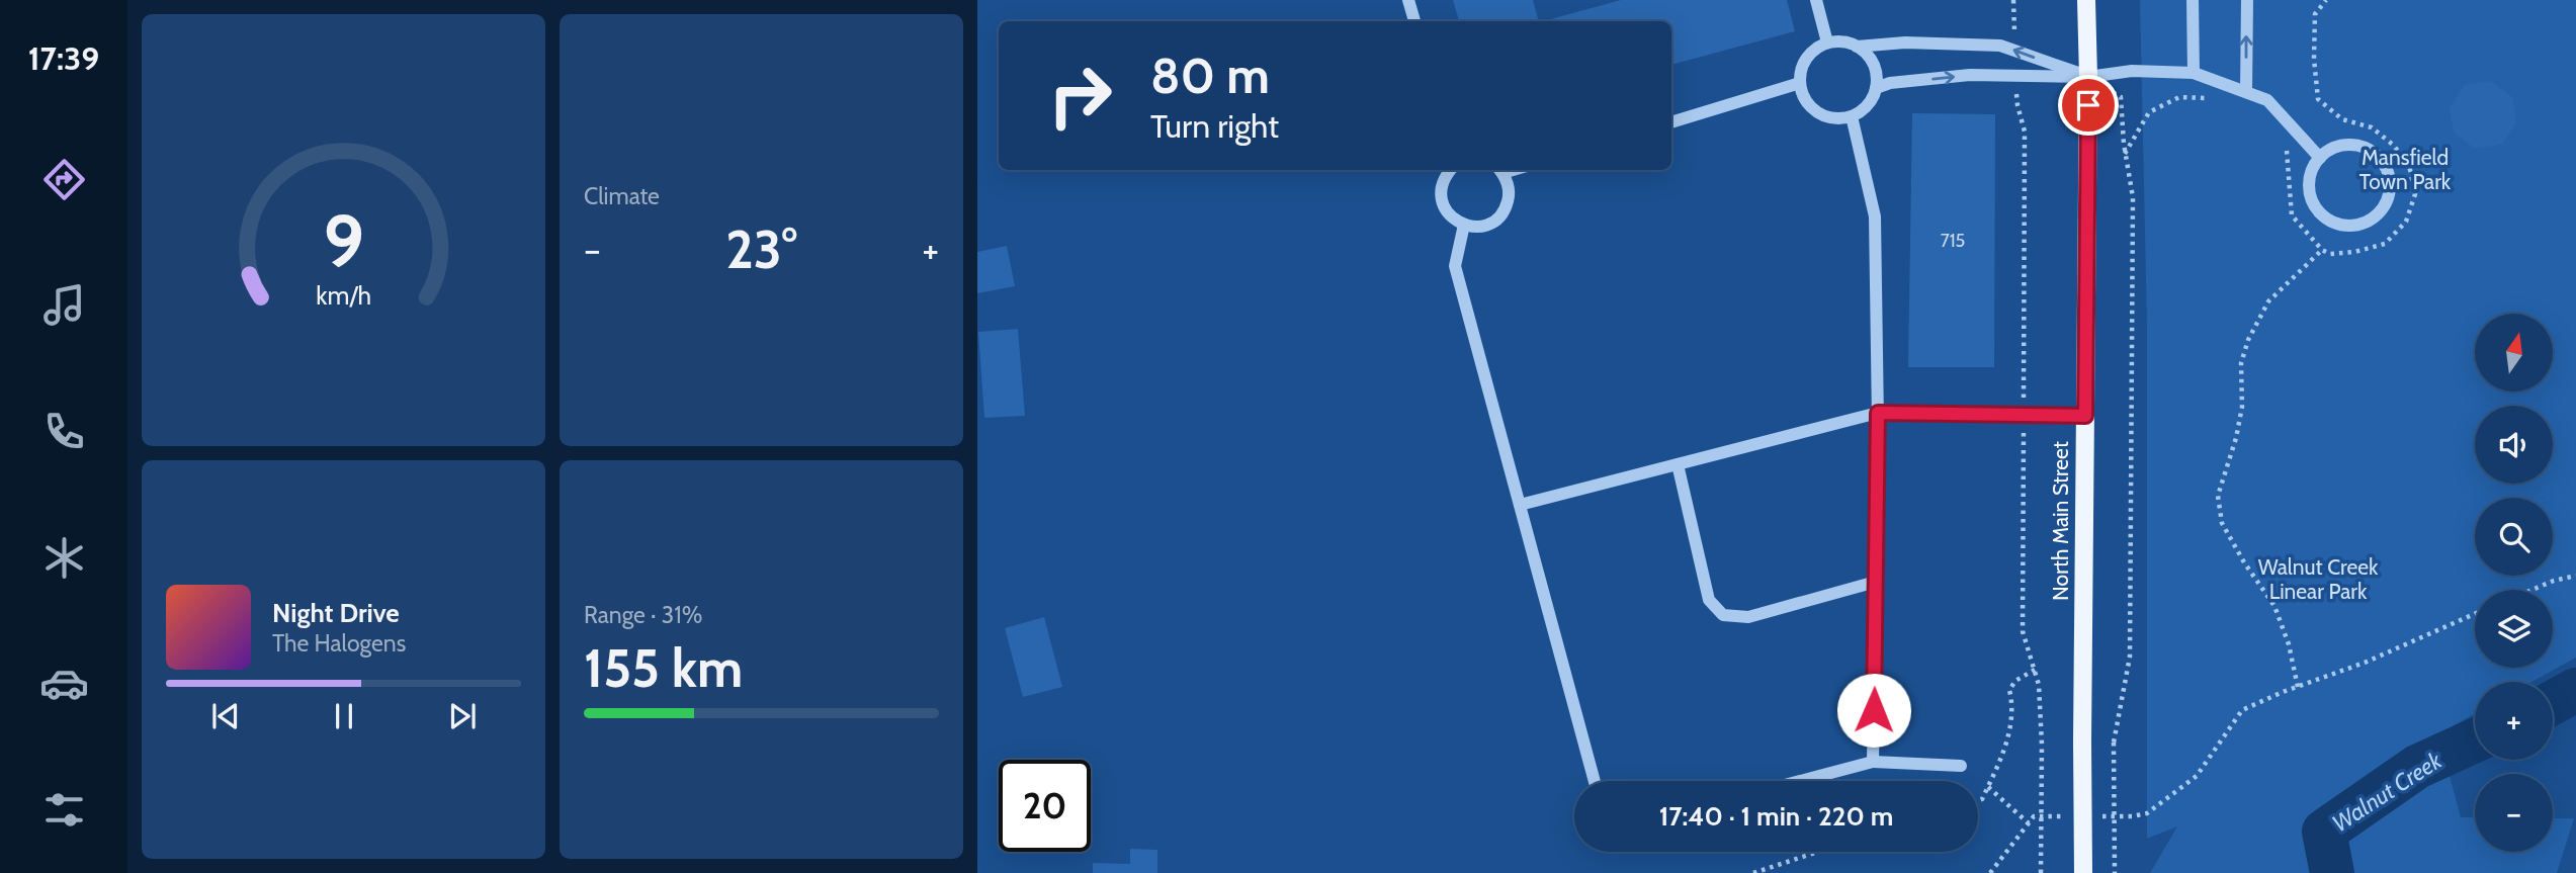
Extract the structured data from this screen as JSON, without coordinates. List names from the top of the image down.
{
  "streets": {
    "main road": ["North Main Street"]
  },
  "water": ["Walnut Creek"],
  "parks": ["Mansfield Town Park", "Walnut Creek Linear Park"],
  "house_numbers": ["715"],
  "north": "top",
  "page": {
    "tabs": "17:39",
    "tile": [
      "Climate",
      ["Range · 31%", "155 km"]
    ],
    "turn": ["80 m", "Turn right"],
    "heat": ["−", "23°", "+"],
    "map_buttons": ["+", "−"],
    "song": ["Night Drive", "The Halogens"],
    "limit": "20",
    "trip": "17:40 · 1 min · 220 m",
    "gauge": ["9", "km/h"]
  }
}
